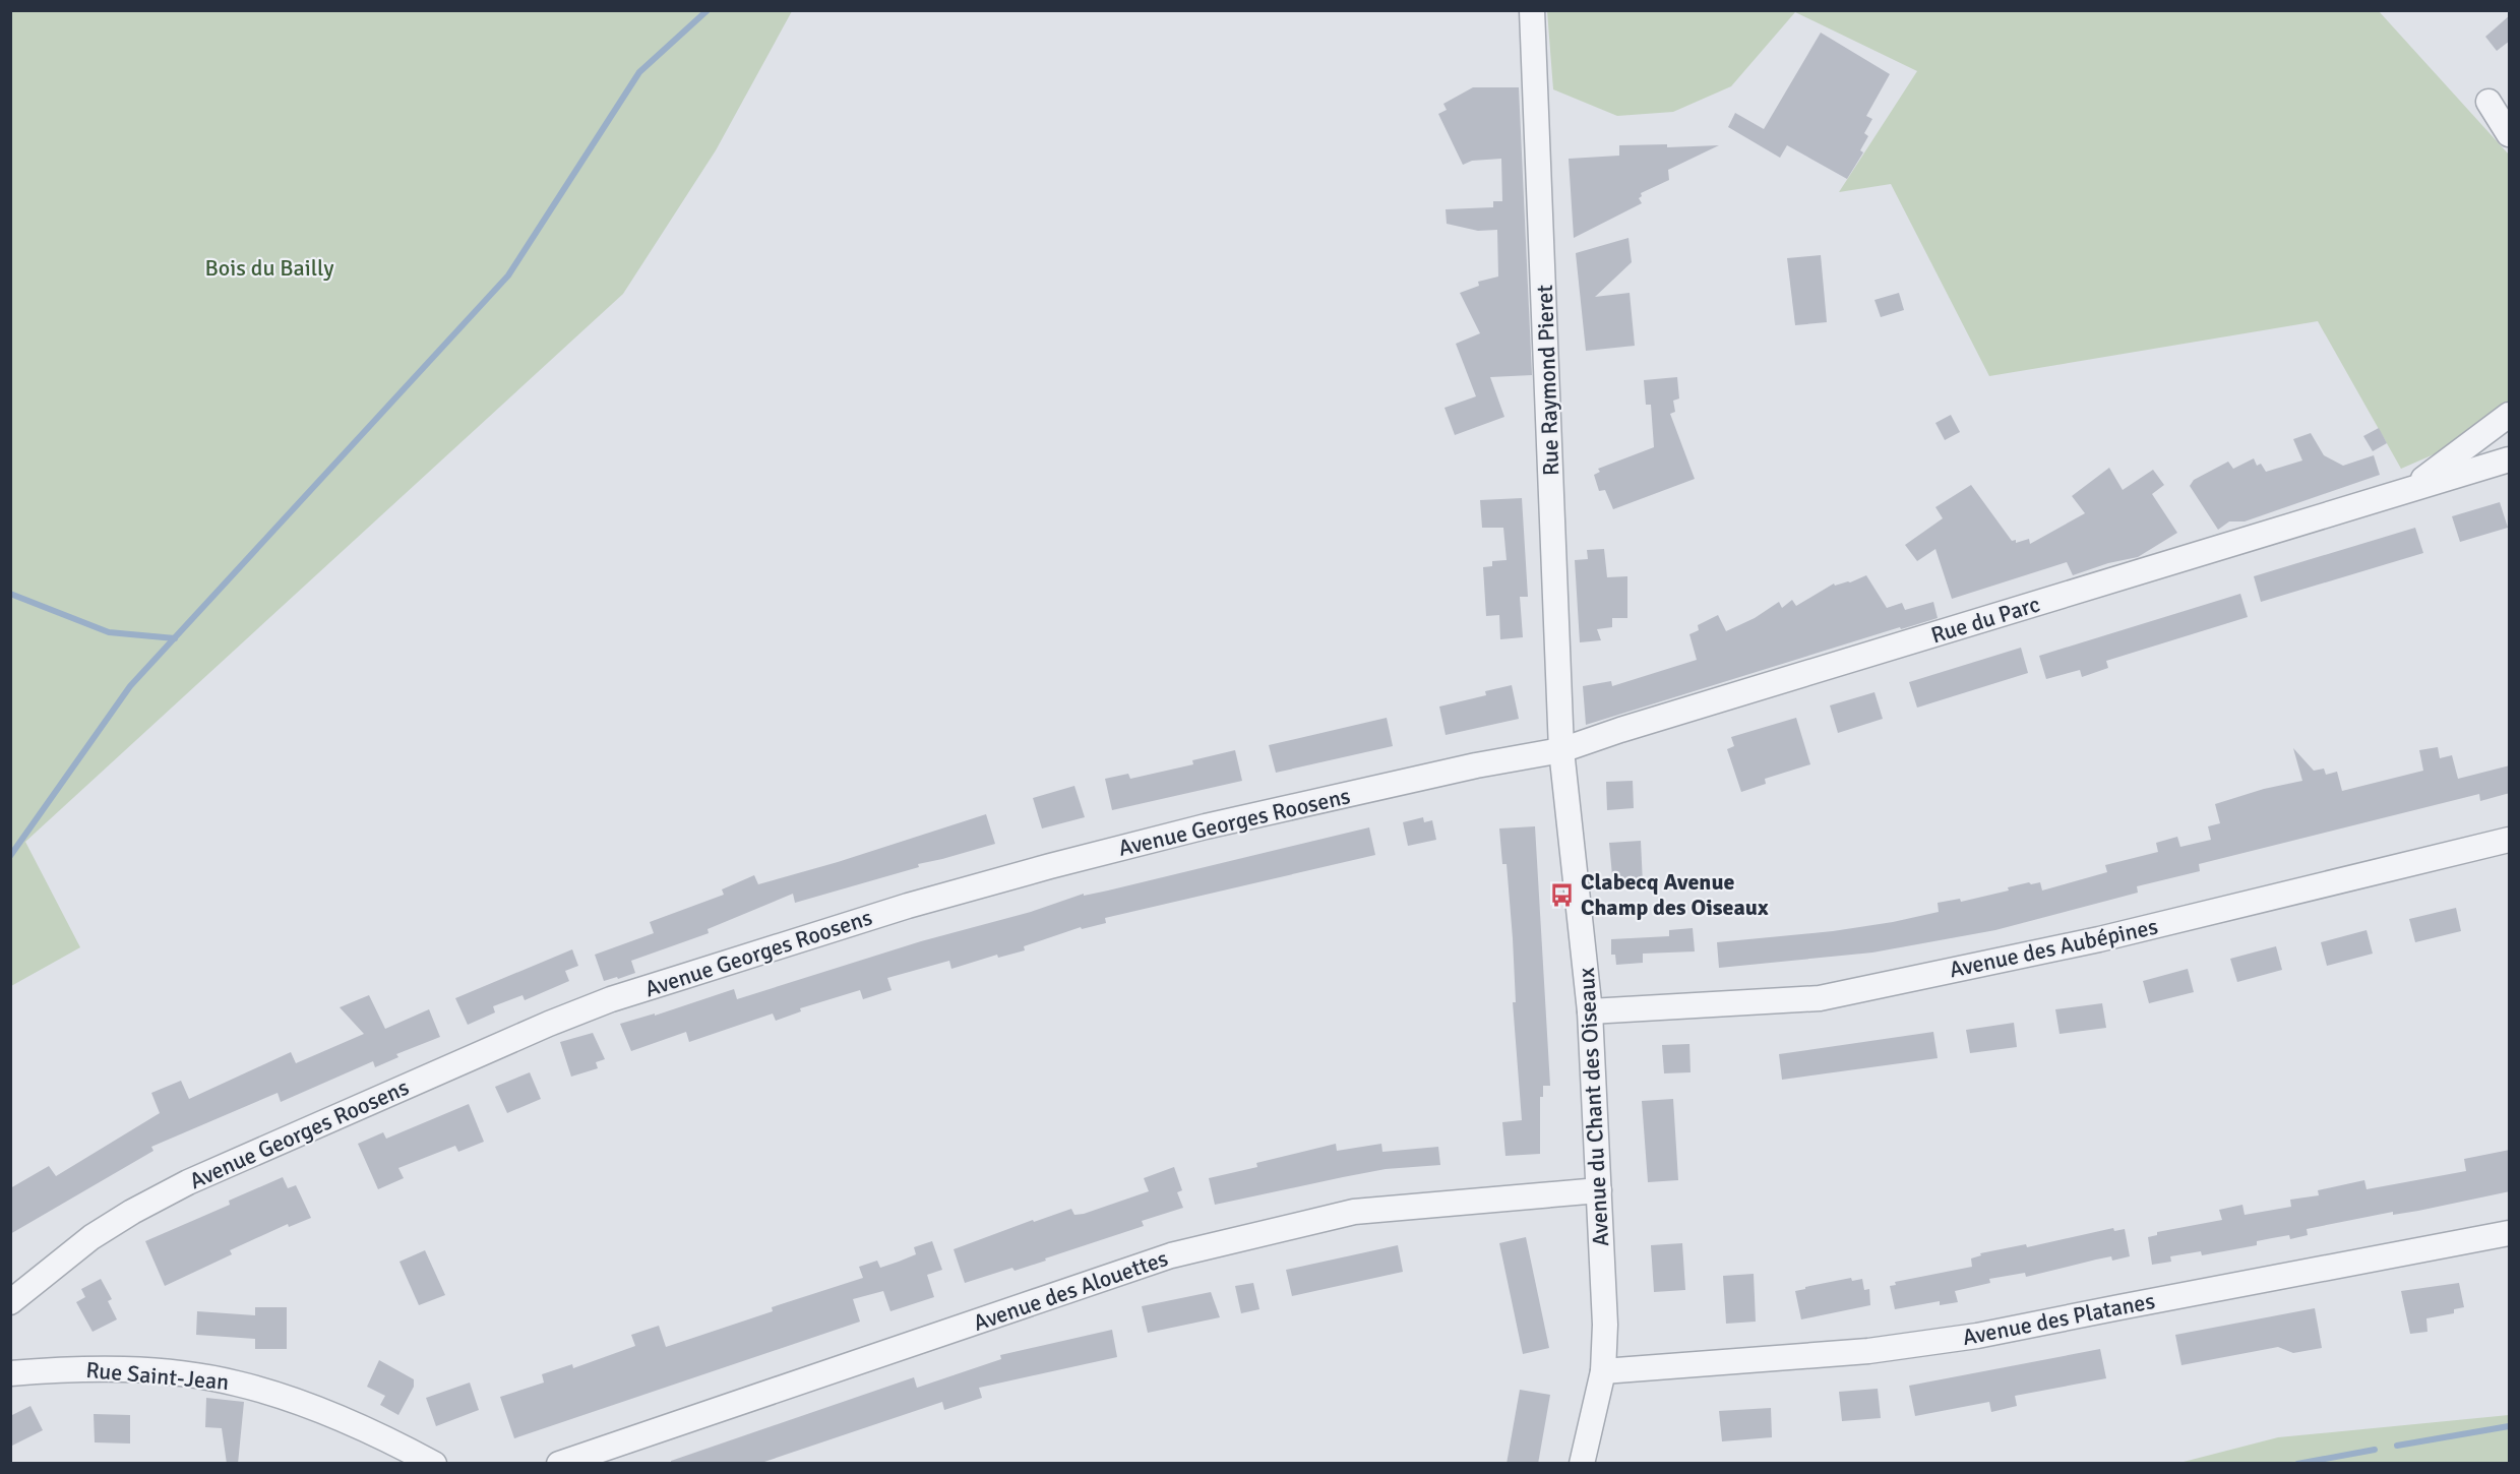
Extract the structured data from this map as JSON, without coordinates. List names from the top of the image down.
{
  "streets": {
    "street": [
      "Rue Raymond Pieret",
      "Rue du Parc",
      "Avenue Georges Roosens",
      "Avenue des Aubépines",
      "Avenue du Chant des Oiseaux",
      "Avenue des Alouettes",
      "Avenue des Platanes",
      "Rue Saint-Jean"
    ]
  },
  "crossings": [
    ["Rue Raymond Pieret", "Rue du Parc"],
    ["Rue Raymond Pieret", "Avenue Georges Roosens"],
    ["Rue Raymond Pieret", "Avenue du Chant des Oiseaux"],
    ["Rue du Parc", "Avenue Georges Roosens"],
    ["Rue du Parc", "Avenue du Chant des Oiseaux"],
    ["Avenue Georges Roosens", "Avenue du Chant des Oiseaux"],
    ["Avenue des Aubépines", "Avenue du Chant des Oiseaux"],
    ["Avenue du Chant des Oiseaux", "Avenue des Alouettes"],
    ["Avenue du Chant des Oiseaux", "Avenue des Platanes"]
  ],
  "parks": ["Bois du Bailly"],
  "places": {
    "bus stop": ["Clabecq Avenue Champ des Oiseaux"]
  }
}
